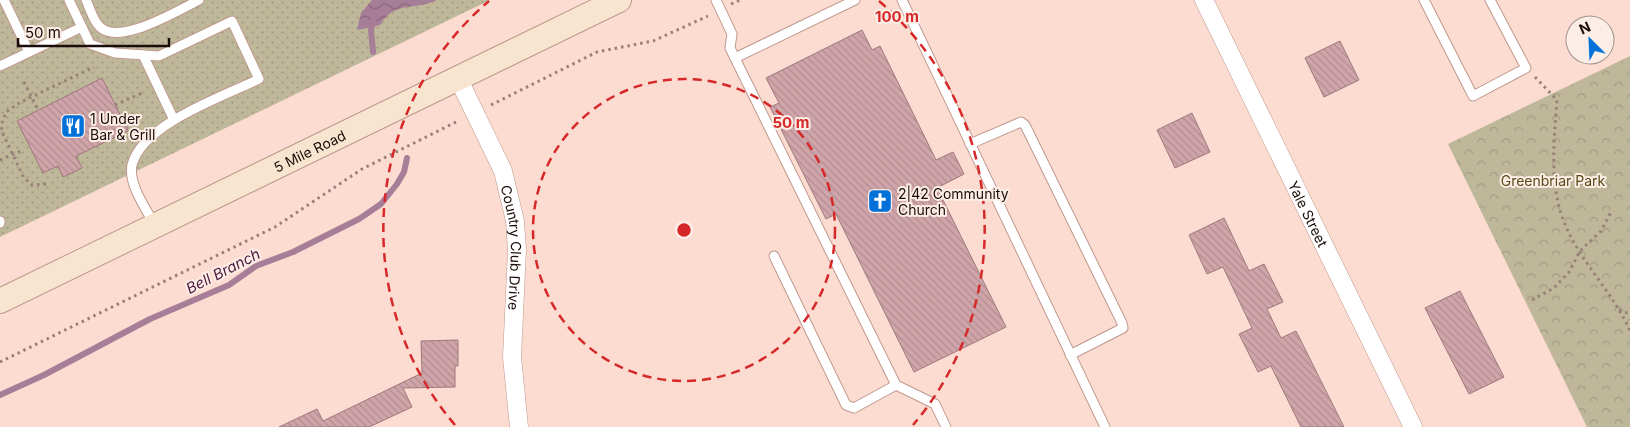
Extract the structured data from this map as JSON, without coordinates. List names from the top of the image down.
{
  "streets": {
    "main road": ["5 Mile Road"],
    "street": ["Yale Street", "Country Club Drive"]
  },
  "crossings": [
    ["5 Mile Road", "Country Club Drive"]
  ],
  "water": ["Bell Branch"],
  "parks": ["Greenbriar Park"],
  "places": {
    "restaurant": ["1 Under Bar & Grill"],
    "church": ["2|42 Community Church"]
  },
  "scale_bar": "50 m",
  "north": "top left",
  "rings": ["100 m", "50 m"]
}
